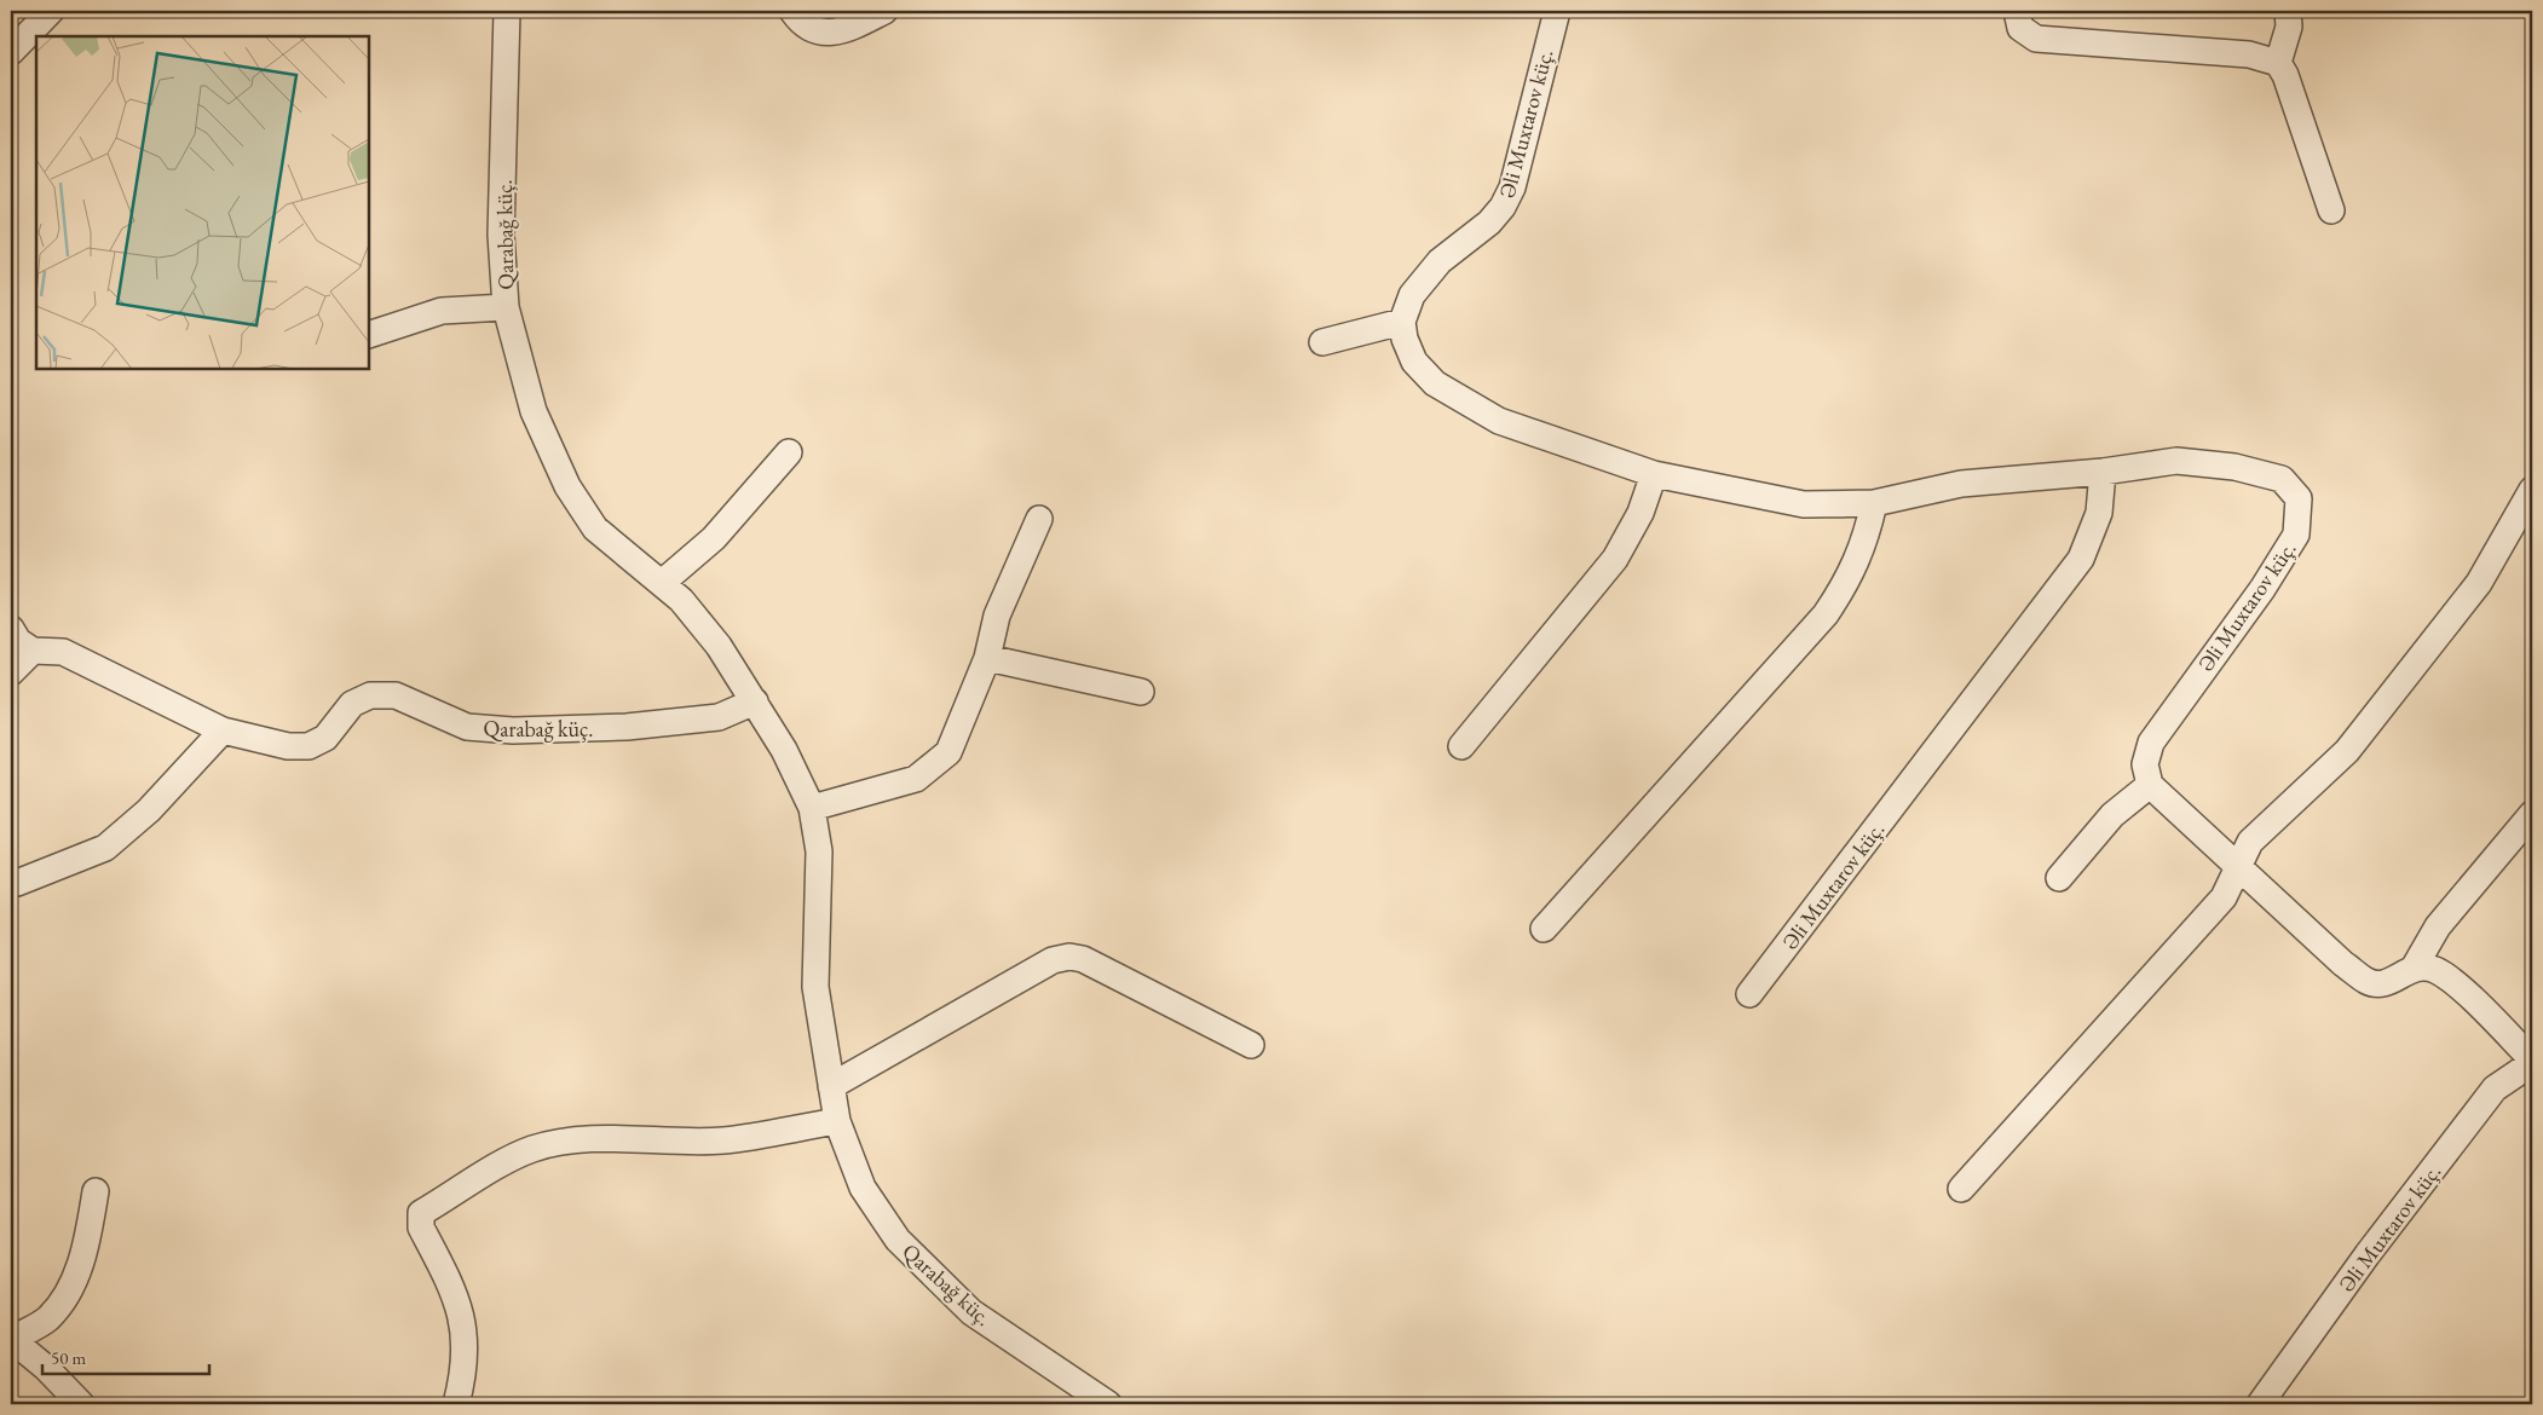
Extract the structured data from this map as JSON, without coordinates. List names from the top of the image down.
{
  "streets": {
    "street": ["Əli Muxtarov küç.", "Qarabağ küç."]
  },
  "scale_bar": "50 m"
}
